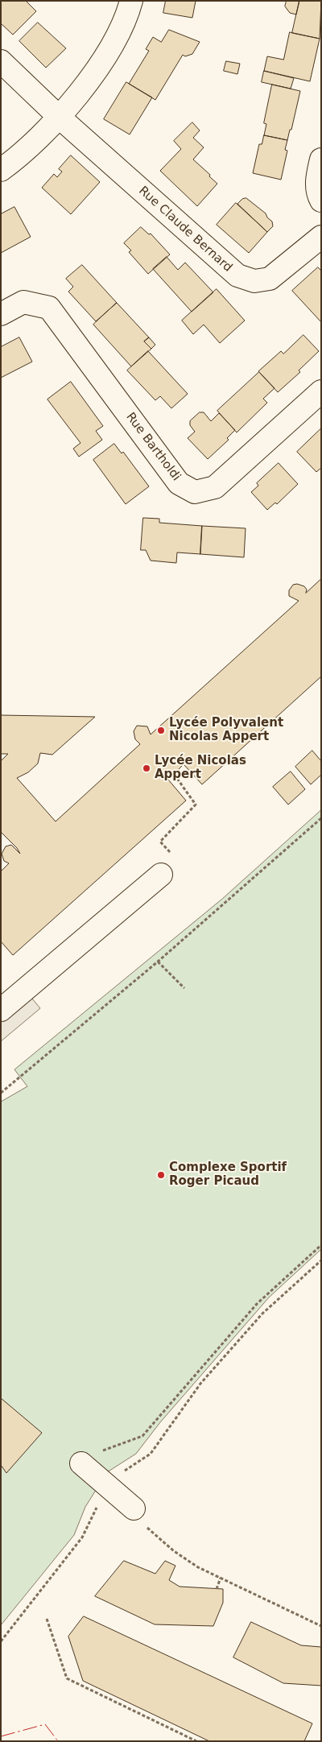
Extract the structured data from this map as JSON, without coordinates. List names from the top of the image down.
{
  "streets": {
    "street": ["Rue Claude Bernard", "Rue Bartholdi"]
  },
  "places": ["Lycée Polyvalent Nicolas Appert", "Lycée Nicolas Appert", "Complexe Sportif Roger Picaud"]
}
